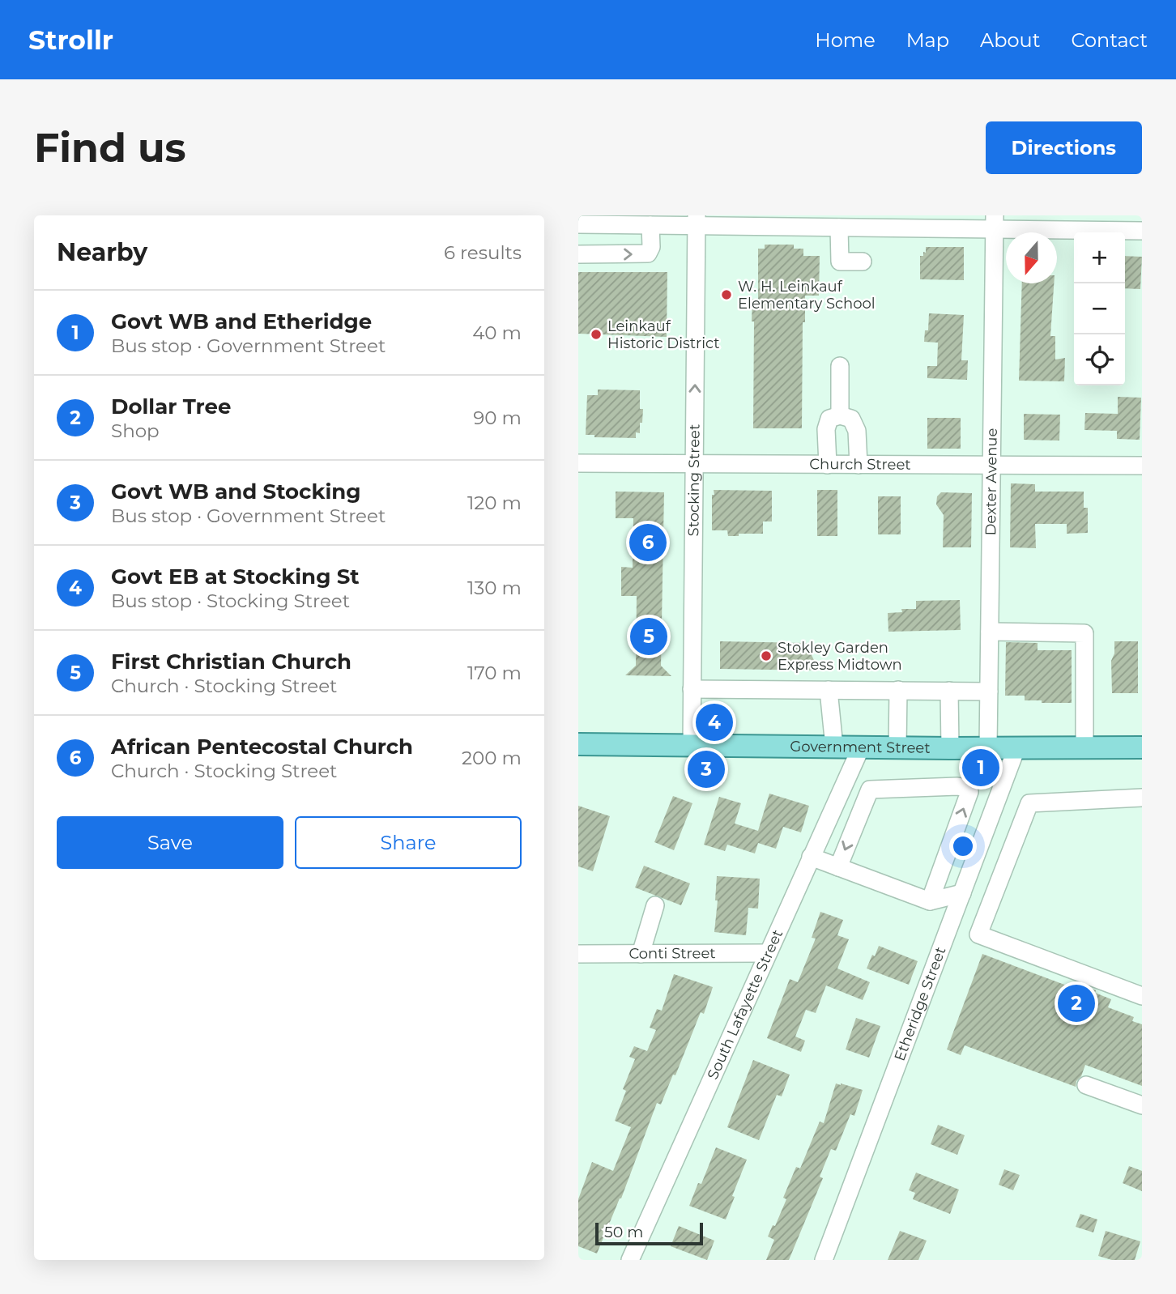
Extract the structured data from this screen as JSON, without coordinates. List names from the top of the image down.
{
  "streets": {
    "main road": ["Government Street"],
    "street": [
      "Church Street",
      "Stocking Street",
      "Dexter Avenue",
      "Conti Street",
      "South Lafayette Street",
      "Etheridge Street"
    ]
  },
  "crossings": [
    ["Church Street", "Stocking Street"],
    ["Church Street", "Dexter Avenue"],
    ["Stocking Street", "Government Street"],
    ["Dexter Avenue", "Government Street"],
    ["Government Street", "South Lafayette Street"],
    ["Government Street", "Etheridge Street"],
    ["Conti Street", "South Lafayette Street"]
  ],
  "one_way": ["Stocking Street"],
  "places": ["W. H. Leinkauf Elementary School", "Leinkauf Historic District", "Stokley Garden Express Midtown"],
  "scale_bar": "50 m",
  "north": "bottom",
  "page": {
    "header": "Strollr",
    "nav": [
      "Home",
      "Map",
      "About",
      "Contact"
    ],
    "buttons": [
      "Directions",
      ["Save", "Share"]
    ],
    "title": "Find us",
    "heading": ["Nearby", "6 results"],
    "map_buttons": ["+", "−"],
    "list": [
      {
        "mark": "1",
        "name": "Govt WB and Etheridge",
        "note": "Bus stop · Government Street",
        "value": "40 m"
      },
      {
        "mark": "2",
        "name": "Dollar Tree",
        "note": "Shop",
        "value": "90 m"
      },
      {
        "mark": "3",
        "name": "Govt WB and Stocking",
        "note": "Bus stop · Government Street",
        "value": "120 m"
      },
      {
        "mark": "4",
        "name": "Govt EB at Stocking St",
        "note": "Bus stop · Stocking Street",
        "value": "130 m"
      },
      {
        "mark": "5",
        "name": "First Christian Church",
        "note": "Church · Stocking Street",
        "value": "170 m"
      },
      {
        "mark": "6",
        "name": "African Pentecostal Church",
        "note": "Church · Stocking Street",
        "value": "200 m"
      }
    ],
    "pins": [
      "6",
      "5",
      "4",
      "1",
      "3",
      "2"
    ],
    "scale": "50 m"
  }
}
